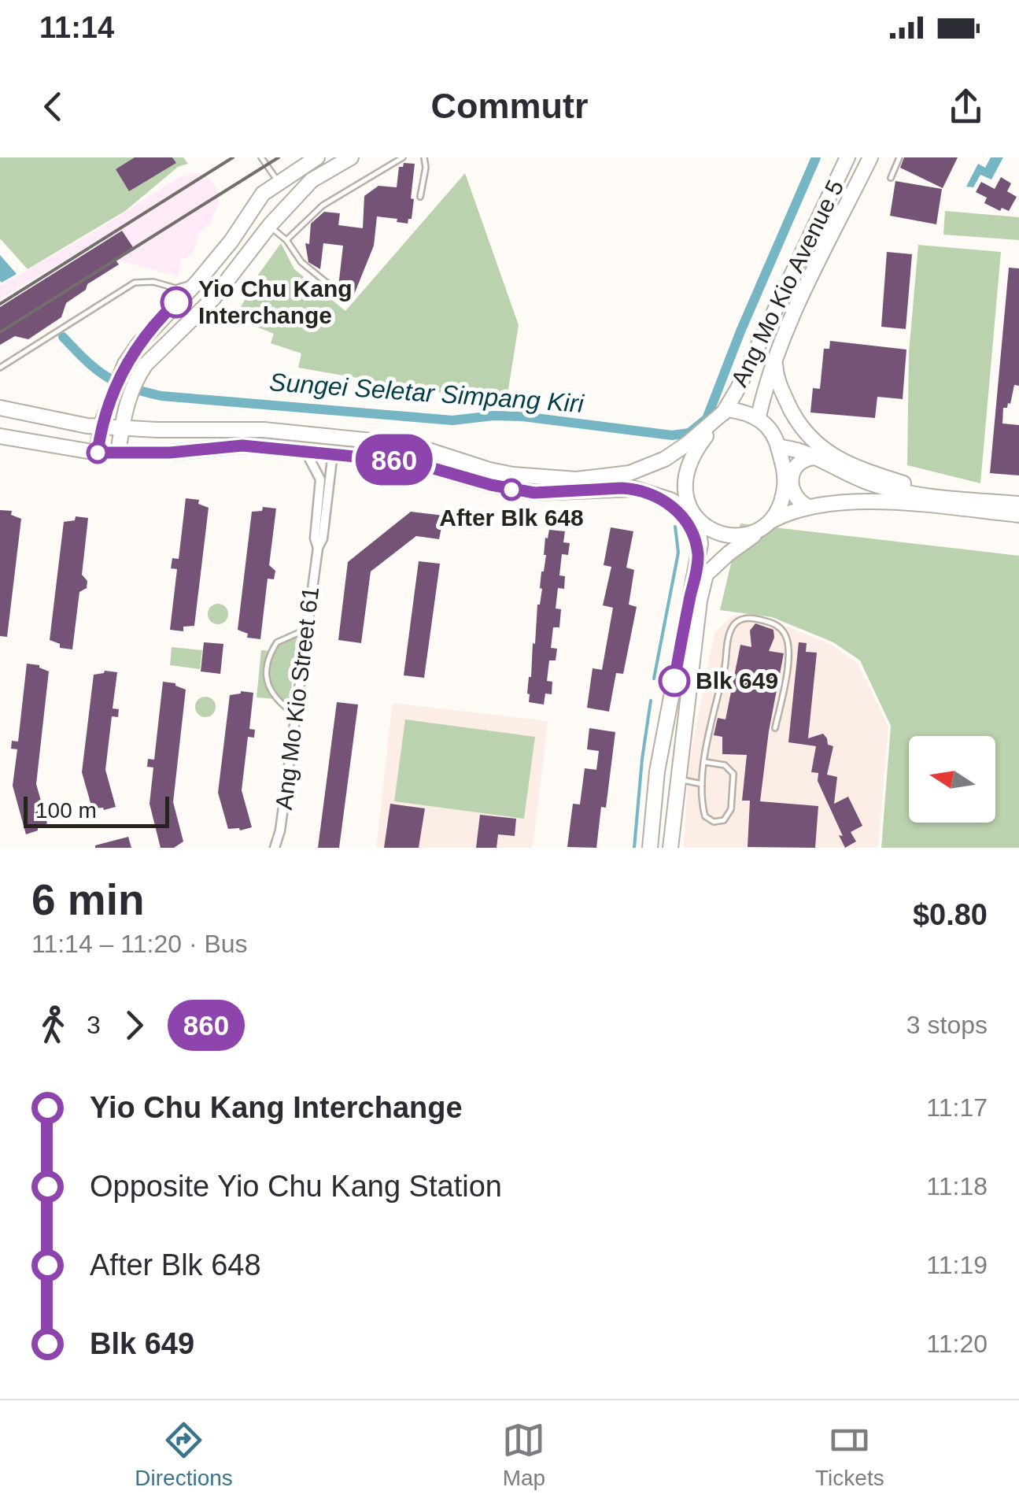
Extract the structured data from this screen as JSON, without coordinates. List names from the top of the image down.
{
  "streets": {
    "main road": ["Ang Mo Kio Avenue 5"],
    "street": ["Ang Mo Kio Street 61"]
  },
  "water": ["Sungei Seletar Simpang Kiri"],
  "places": ["Yio Chu Kang Interchange", "After Blk 648", "Blk 649"],
  "lines": ["bus line 860"],
  "scale_bar": "100 m",
  "north": "left",
  "page": {
    "status": "11:14",
    "header": "Commutr",
    "on_map": "860",
    "scale": "100 m",
    "heading": ["6 min", "11:14 – 11:20 · Bus", "$0.80"],
    "legs": ["3", "860", "3 stops"],
    "list": [
      {
        "name": "Yio Chu Kang Interchange",
        "value": "11:17"
      },
      {
        "name": "Opposite Yio Chu Kang Station",
        "value": "11:18"
      },
      {
        "name": "After Blk 648",
        "value": "11:19"
      },
      {
        "name": "Blk 649",
        "value": "11:20"
      }
    ],
    "tabs": ["Directions", "Map", "Tickets"]
  }
}
